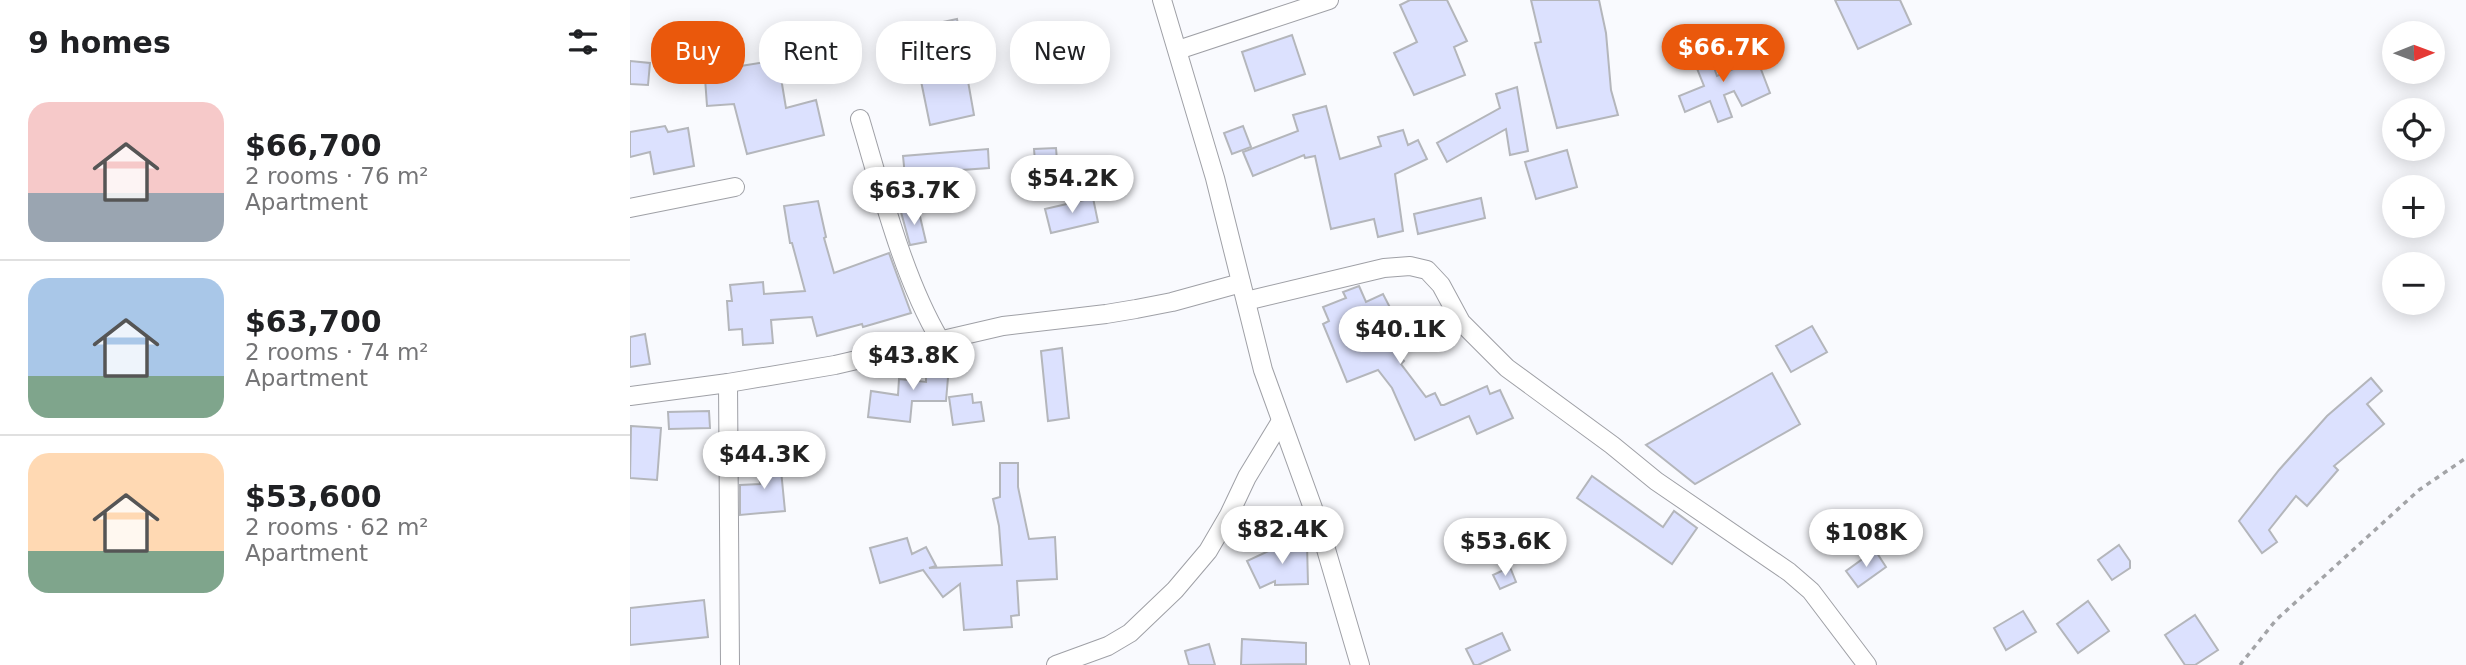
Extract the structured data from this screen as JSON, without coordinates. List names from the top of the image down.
{
  "north": "right",
  "page": {
    "heading": "9 homes",
    "map_buttons": ["+", "−"],
    "chip": [
      "Buy",
      "Rent",
      "Filters",
      "New"
    ],
    "price": [
      "$66.7K",
      "$54.2K",
      "$63.7K",
      "$40.1K",
      "$43.8K",
      "$44.3K",
      "$82.4K",
      "$108K",
      "$53.6K"
    ],
    "list": [
      {
        "name": "$66,700",
        "note": "2 rooms · 76 m² · Apartment"
      },
      {
        "name": "$63,700",
        "note": "2 rooms · 74 m² · Apartment"
      },
      {
        "name": "$53,600",
        "note": "2 rooms · 62 m² · Apartment"
      }
    ]
  }
}
